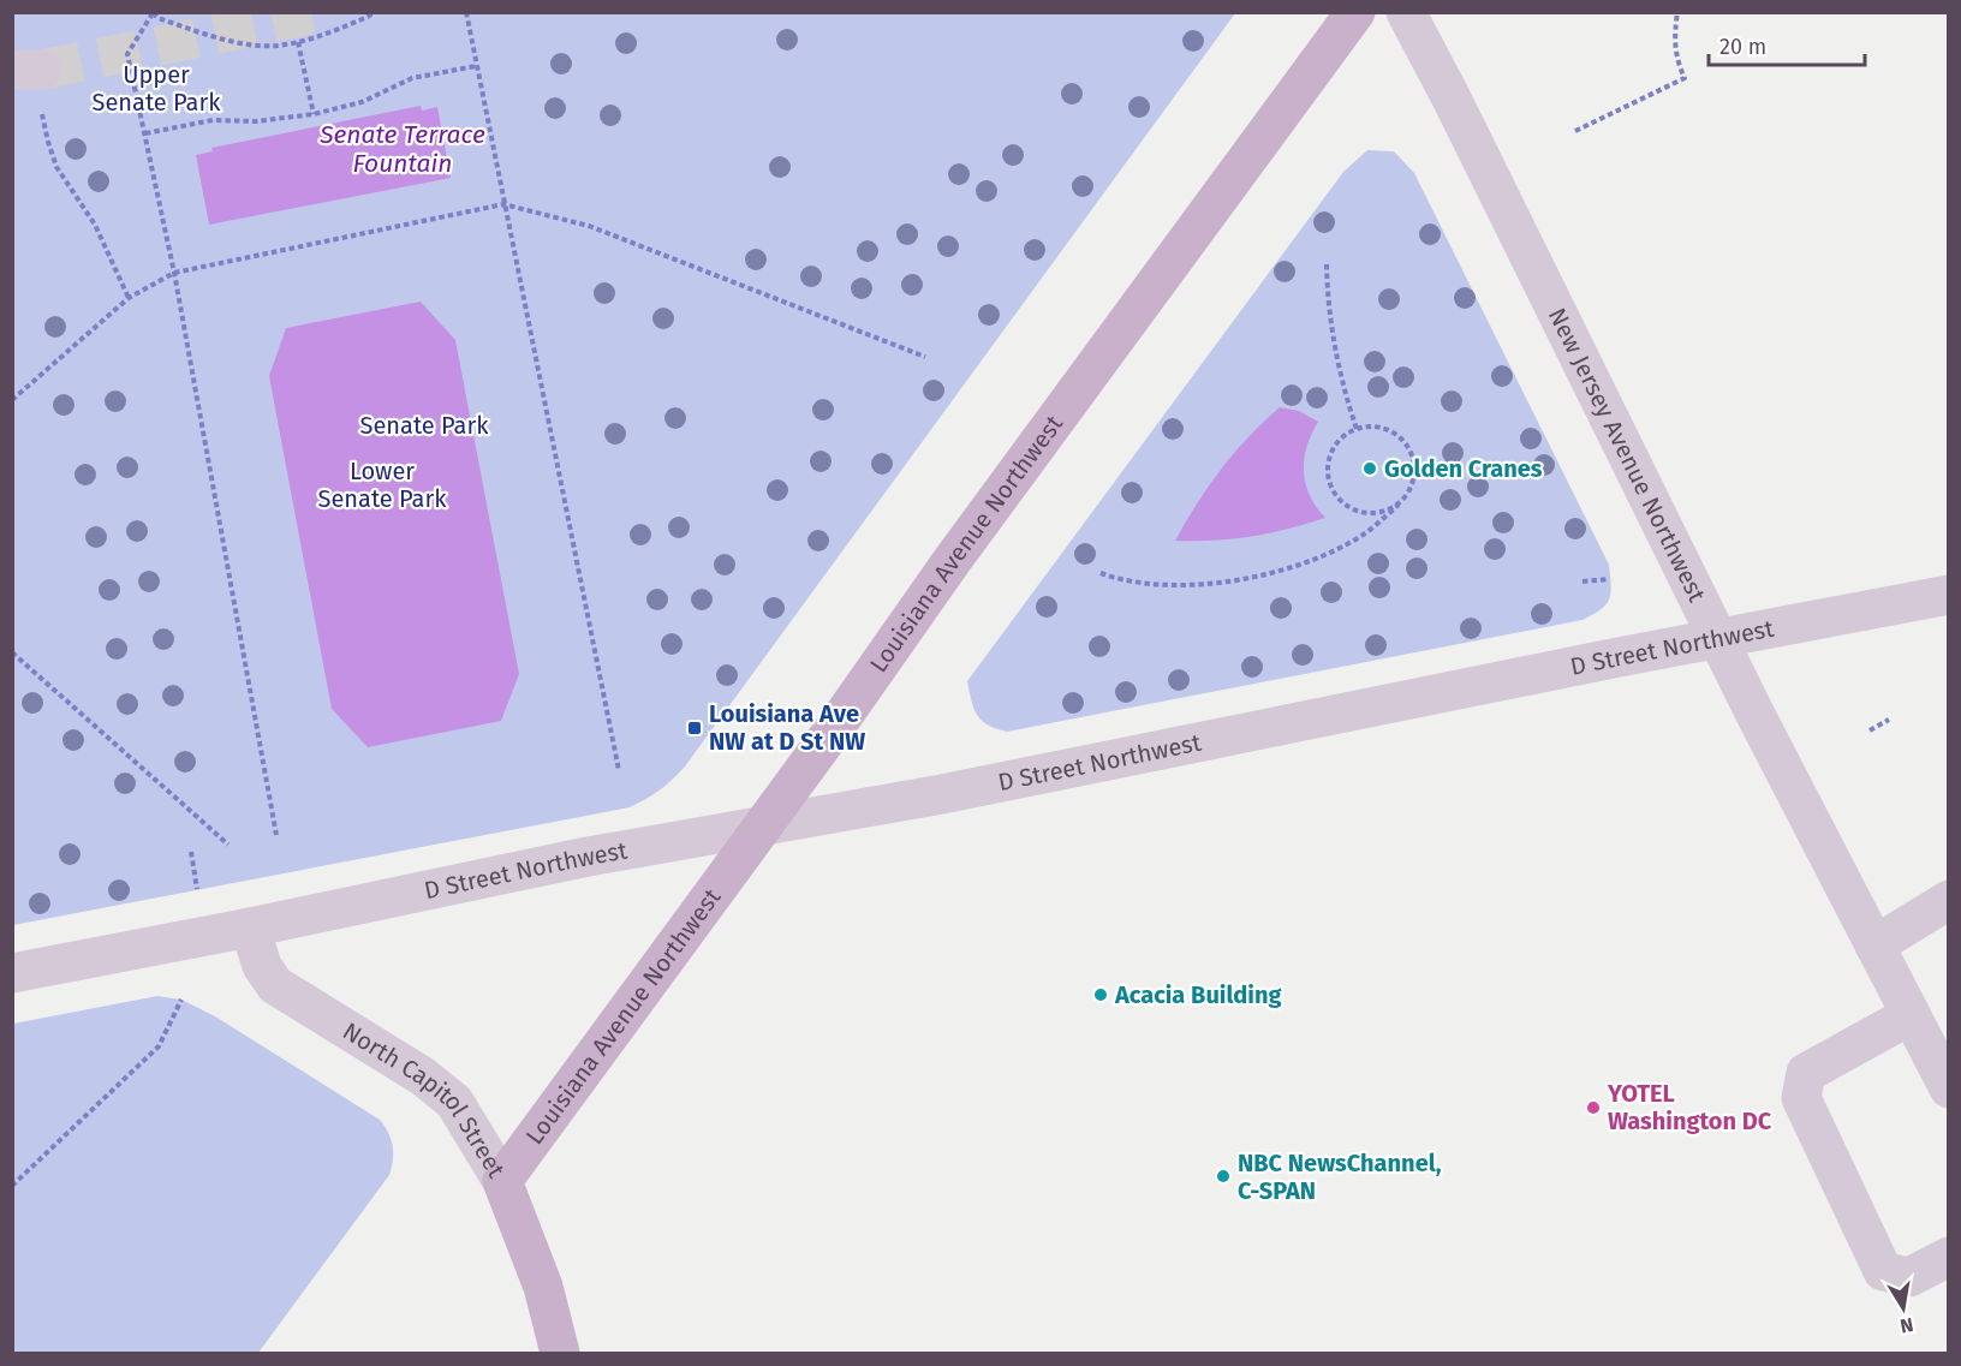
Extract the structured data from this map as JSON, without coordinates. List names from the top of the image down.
{
  "streets": {
    "main road": ["Louisiana Avenue Northwest", "North Capitol Street"],
    "street": ["New Jersey Avenue Northwest", "D Street Northwest"]
  },
  "crossings": [
    ["New Jersey Avenue Northwest", "D Street Northwest"],
    ["Louisiana Avenue Northwest", "D Street Northwest"],
    ["Louisiana Avenue Northwest", "North Capitol Street"],
    ["D Street Northwest", "North Capitol Street"]
  ],
  "water": ["Senate Terrace Fountain"],
  "parks": ["Upper Senate Park", "Senate Park", "Lower Senate Park"],
  "places": {
    "other": [
      "Golden Cranes",
      "Acacia Building",
      "YOTEL Washington DC",
      "NBC NewsChannel, C-SPAN"
    ],
    "transit": ["Louisiana Ave NW at D St NW"]
  },
  "scale_bar": "20 m",
  "north": "bottom"
}
